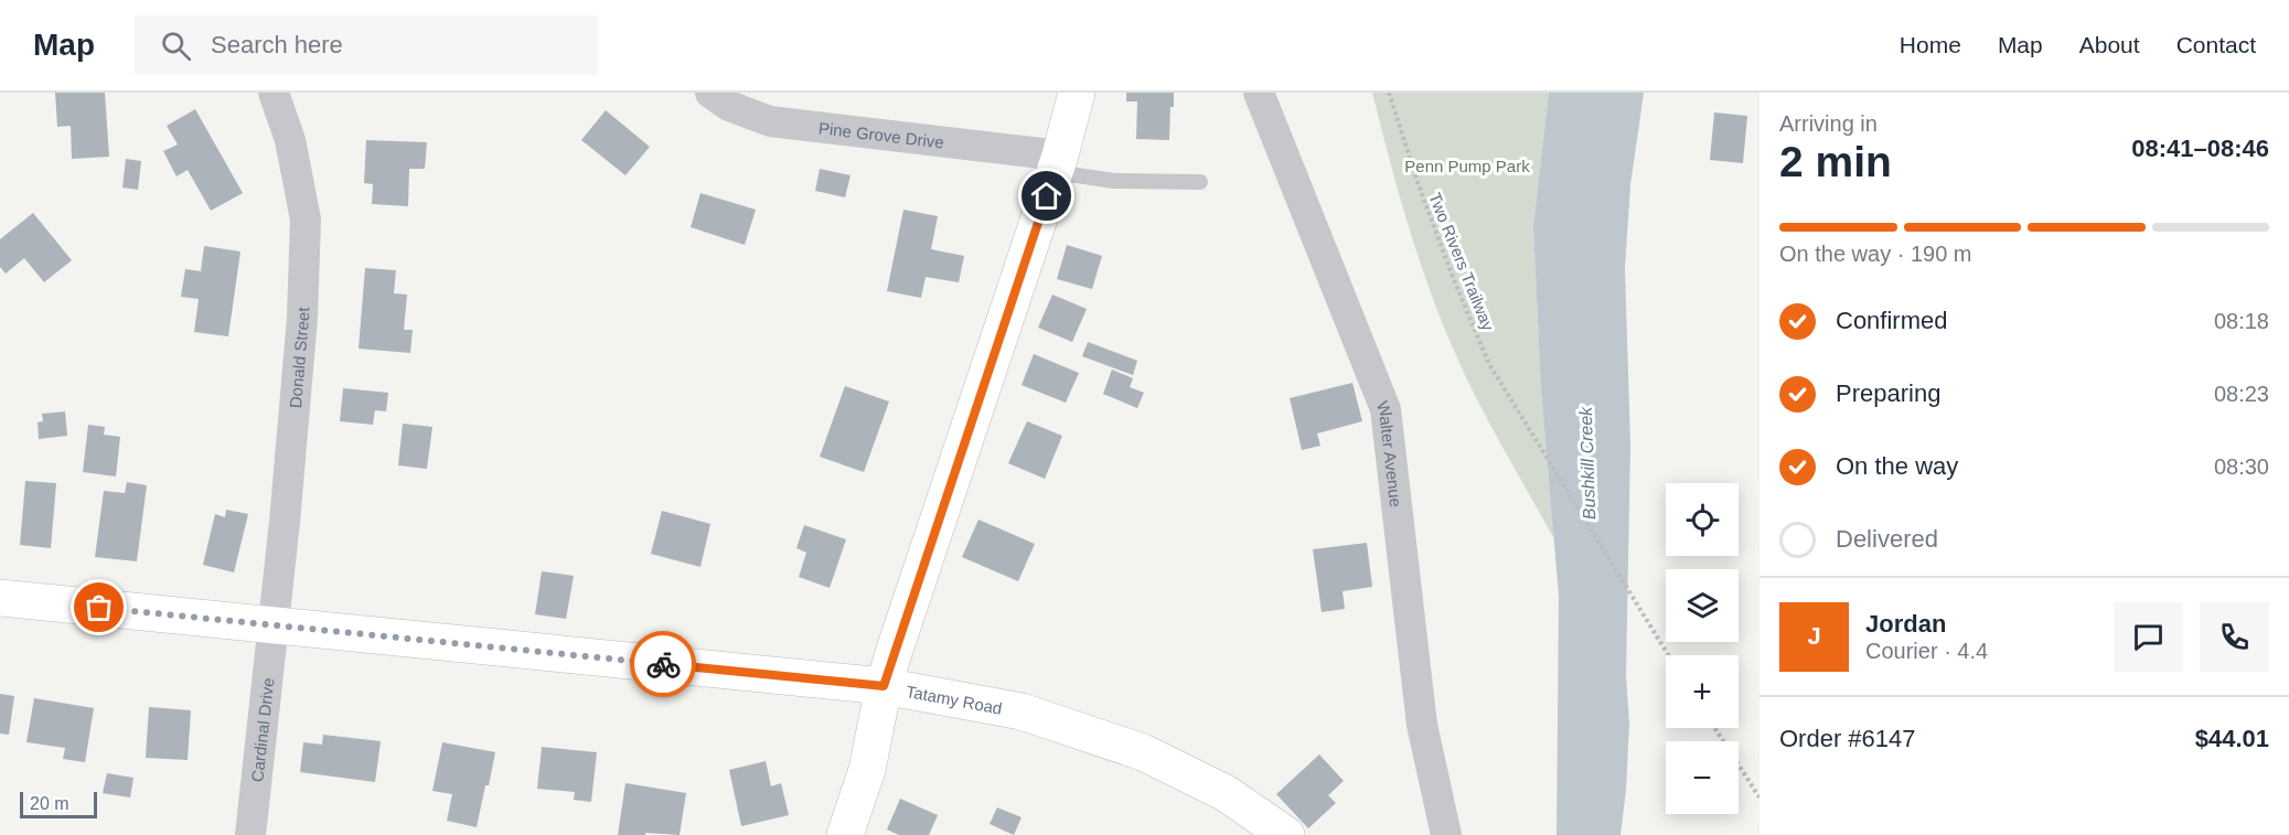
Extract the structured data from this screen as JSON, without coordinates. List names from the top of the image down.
{
  "streets": {
    "main road": ["Tatamy Road"],
    "street": [
      "Pine Grove Drive",
      "Donald Street",
      "Walter Avenue",
      "Cardinal Drive"
    ],
    "path": ["Two Rivers Trailway"]
  },
  "crossings": [
    ["Donald Street", "Tatamy Road"],
    ["Donald Street", "Cardinal Drive"],
    ["Tatamy Road", "Cardinal Drive"]
  ],
  "water": ["Bushkill Creek"],
  "parks": ["Penn Pump Park"],
  "scale_bar": "20 m",
  "page": {
    "header": "Map",
    "search": "Search here",
    "nav": [
      "Home",
      "Map",
      "About",
      "Contact"
    ],
    "heading": ["2 min", "Arriving in", "08:41–08:46"],
    "panel": [
      "Jordan",
      "Courier · 4.4",
      "Order #6147",
      "$44.01"
    ],
    "bar": "On the way · 190 m",
    "list": [
      ["Confirmed", "08:18"],
      ["Preparing", "08:23"],
      ["On the way", "08:30"],
      "Delivered"
    ],
    "map_buttons": ["+", "−"],
    "round": "J",
    "scale": "20 m"
  }
}
